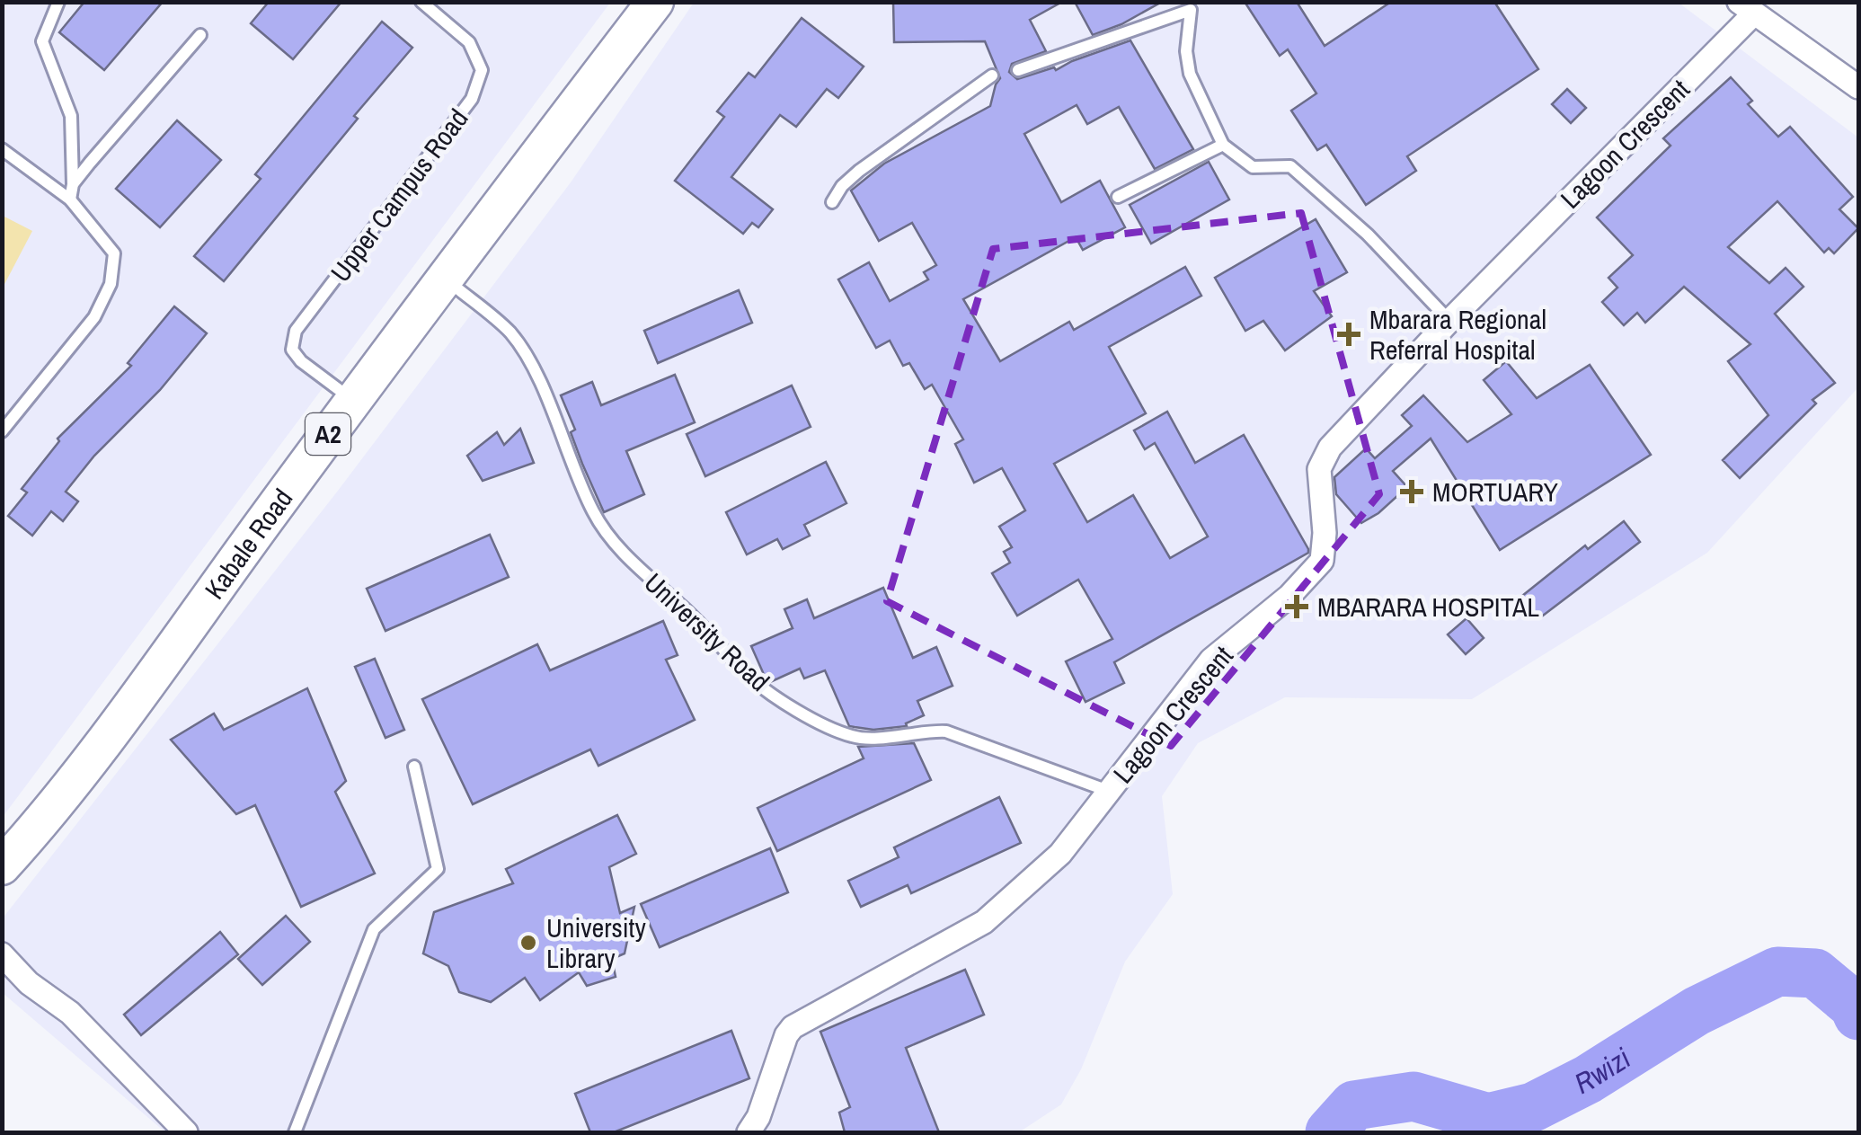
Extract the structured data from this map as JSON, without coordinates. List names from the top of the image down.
{
  "streets": {
    "main road": ["A2", "Kabale Road"],
    "street": ["Lagoon Crescent"],
    "lane": ["Upper Campus Road", "University Road"]
  },
  "crossings": [
    ["Lagoon Crescent", "University Road"],
    ["Upper Campus Road", "Kabale Road"],
    ["Kabale Road", "University Road"]
  ],
  "water": ["Rwizi"],
  "places": {
    "health": ["Mbarara Regional Referral Hospital", "MORTUARY", "MBARARA HOSPITAL"],
    "other": ["University Library"]
  }
}
